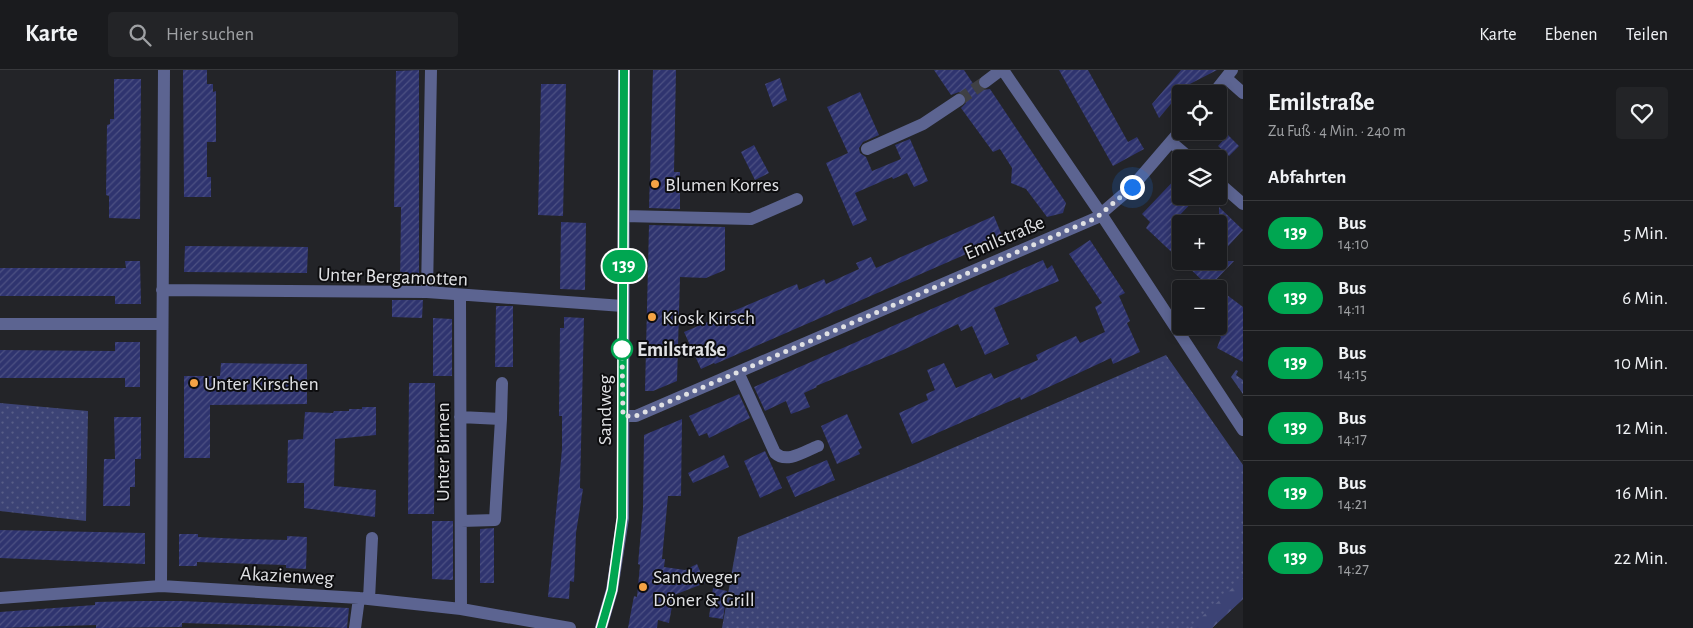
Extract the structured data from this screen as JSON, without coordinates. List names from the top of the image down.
{
  "streets": {
    "street": [
      "Emilstraße",
      "Unter Bergamotten",
      "Sandweg",
      "Unter Birnen",
      "Akazienweg"
    ]
  },
  "crossings": [
    ["Emilstraße", "Sandweg"],
    ["Unter Bergamotten", "Sandweg"],
    ["Unter Bergamotten", "Unter Birnen"],
    ["Unter Birnen", "Akazienweg"]
  ],
  "places": [
    "Blumen Korres",
    "Kiosk Kirsch",
    "Emilstraße",
    "Unter Kirschen",
    "Sandweger Döner & Grill"
  ],
  "lines": ["bus line 139"],
  "page": {
    "header": "Karte",
    "search": "Hier suchen",
    "nav": ["Karte", "Ebenen", "Teilen"],
    "on_map": "139",
    "heading": [
      ["Emilstraße", "Zu Fuß · 4 Min. · 240 m"],
      "Abfahrten"
    ],
    "map_buttons": ["+", "−"],
    "list": [
      {
        "mark": "139",
        "name": "Bus",
        "note": "14:10",
        "value": "5 Min."
      },
      {
        "mark": "139",
        "name": "Bus",
        "note": "14:11",
        "value": "6 Min."
      },
      {
        "mark": "139",
        "name": "Bus",
        "note": "14:15",
        "value": "10 Min."
      },
      {
        "mark": "139",
        "name": "Bus",
        "note": "14:17",
        "value": "12 Min."
      },
      {
        "mark": "139",
        "name": "Bus",
        "note": "14:21",
        "value": "16 Min."
      },
      {
        "mark": "139",
        "name": "Bus",
        "note": "14:27",
        "value": "22 Min."
      }
    ]
  }
}
